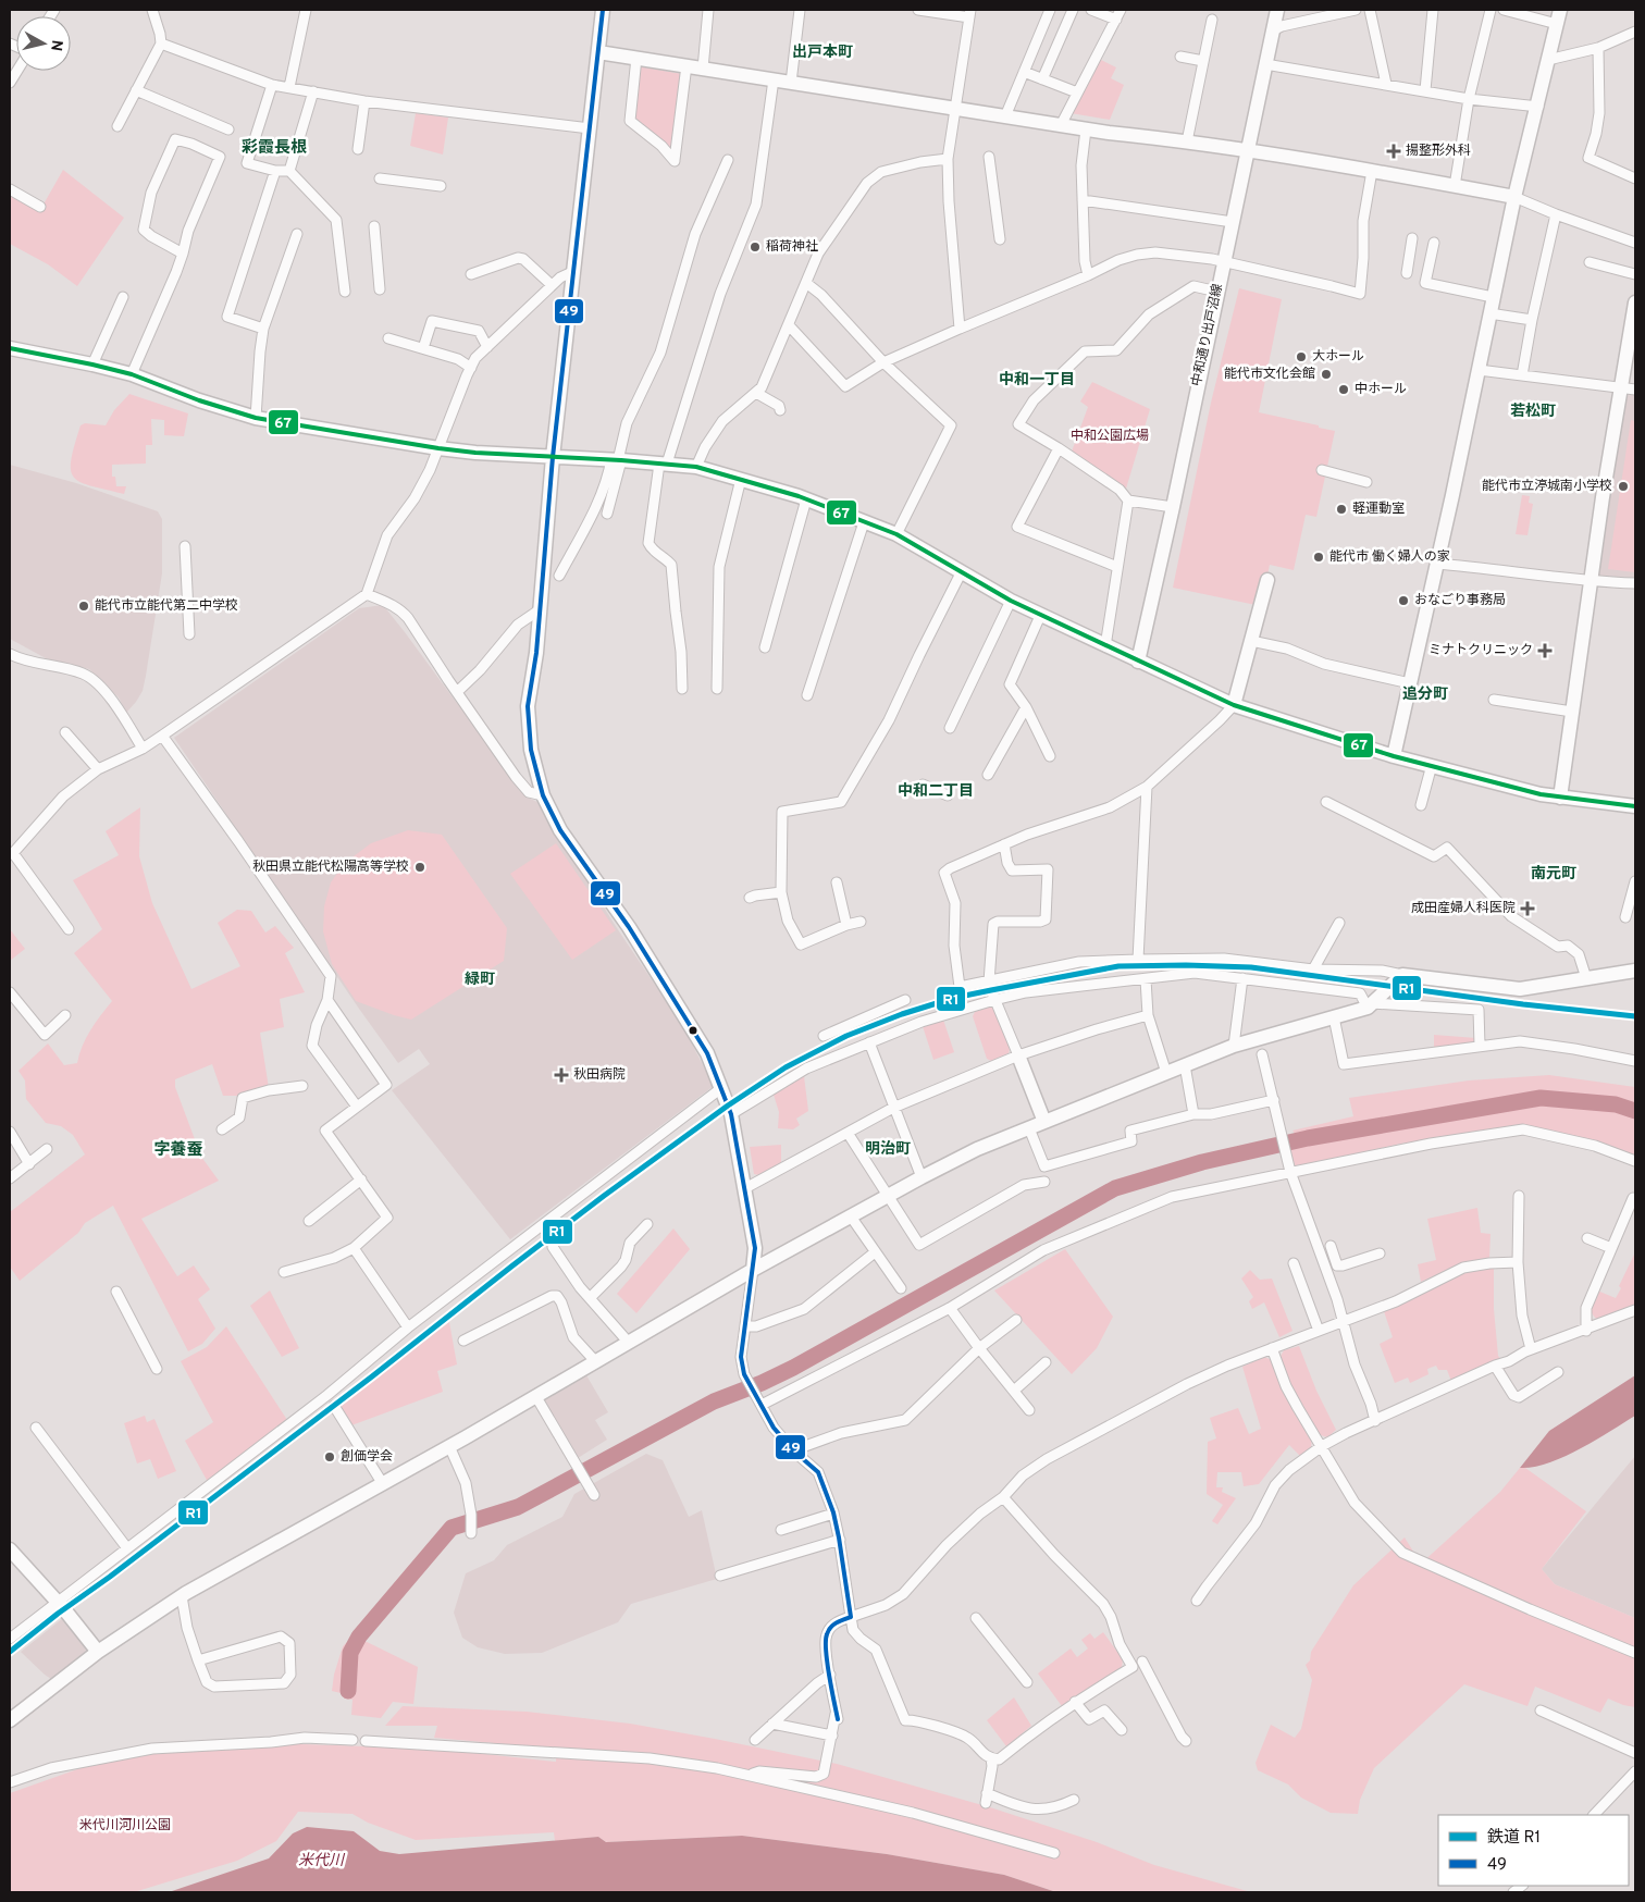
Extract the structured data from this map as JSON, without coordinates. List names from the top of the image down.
{
  "streets": {
    "street": ["中和通り出戸沼線"]
  },
  "districts": [
    "出戸本町",
    "彩霞長根",
    "中和一丁目",
    "若松町",
    "追分町",
    "中和二丁目",
    "南元町",
    "緑町",
    "明治町",
    "字養蚕"
  ],
  "water": ["米代川"],
  "parks": ["中和公園広場", "米代川河川公園"],
  "places": {
    "health": [
      "揚整形外科",
      "ミナトクリニック",
      "成田産婦人科医院",
      "秋田病院"
    ],
    "other": [
      "稲荷神社",
      "大ホール",
      "能代市文化会館",
      "中ホール",
      "能代市立渟城南小学校",
      "軽運動室",
      "能代市 働く婦人の家",
      "おなごり事務局",
      "能代市立能代第二中学校",
      "秋田県立能代松陽高等学校",
      "創価学会"
    ]
  },
  "lines": ["transit line 49", "transit line 67", "rail line R1"],
  "legend": ["鉄道 R1", "49"],
  "north": "right"
}
